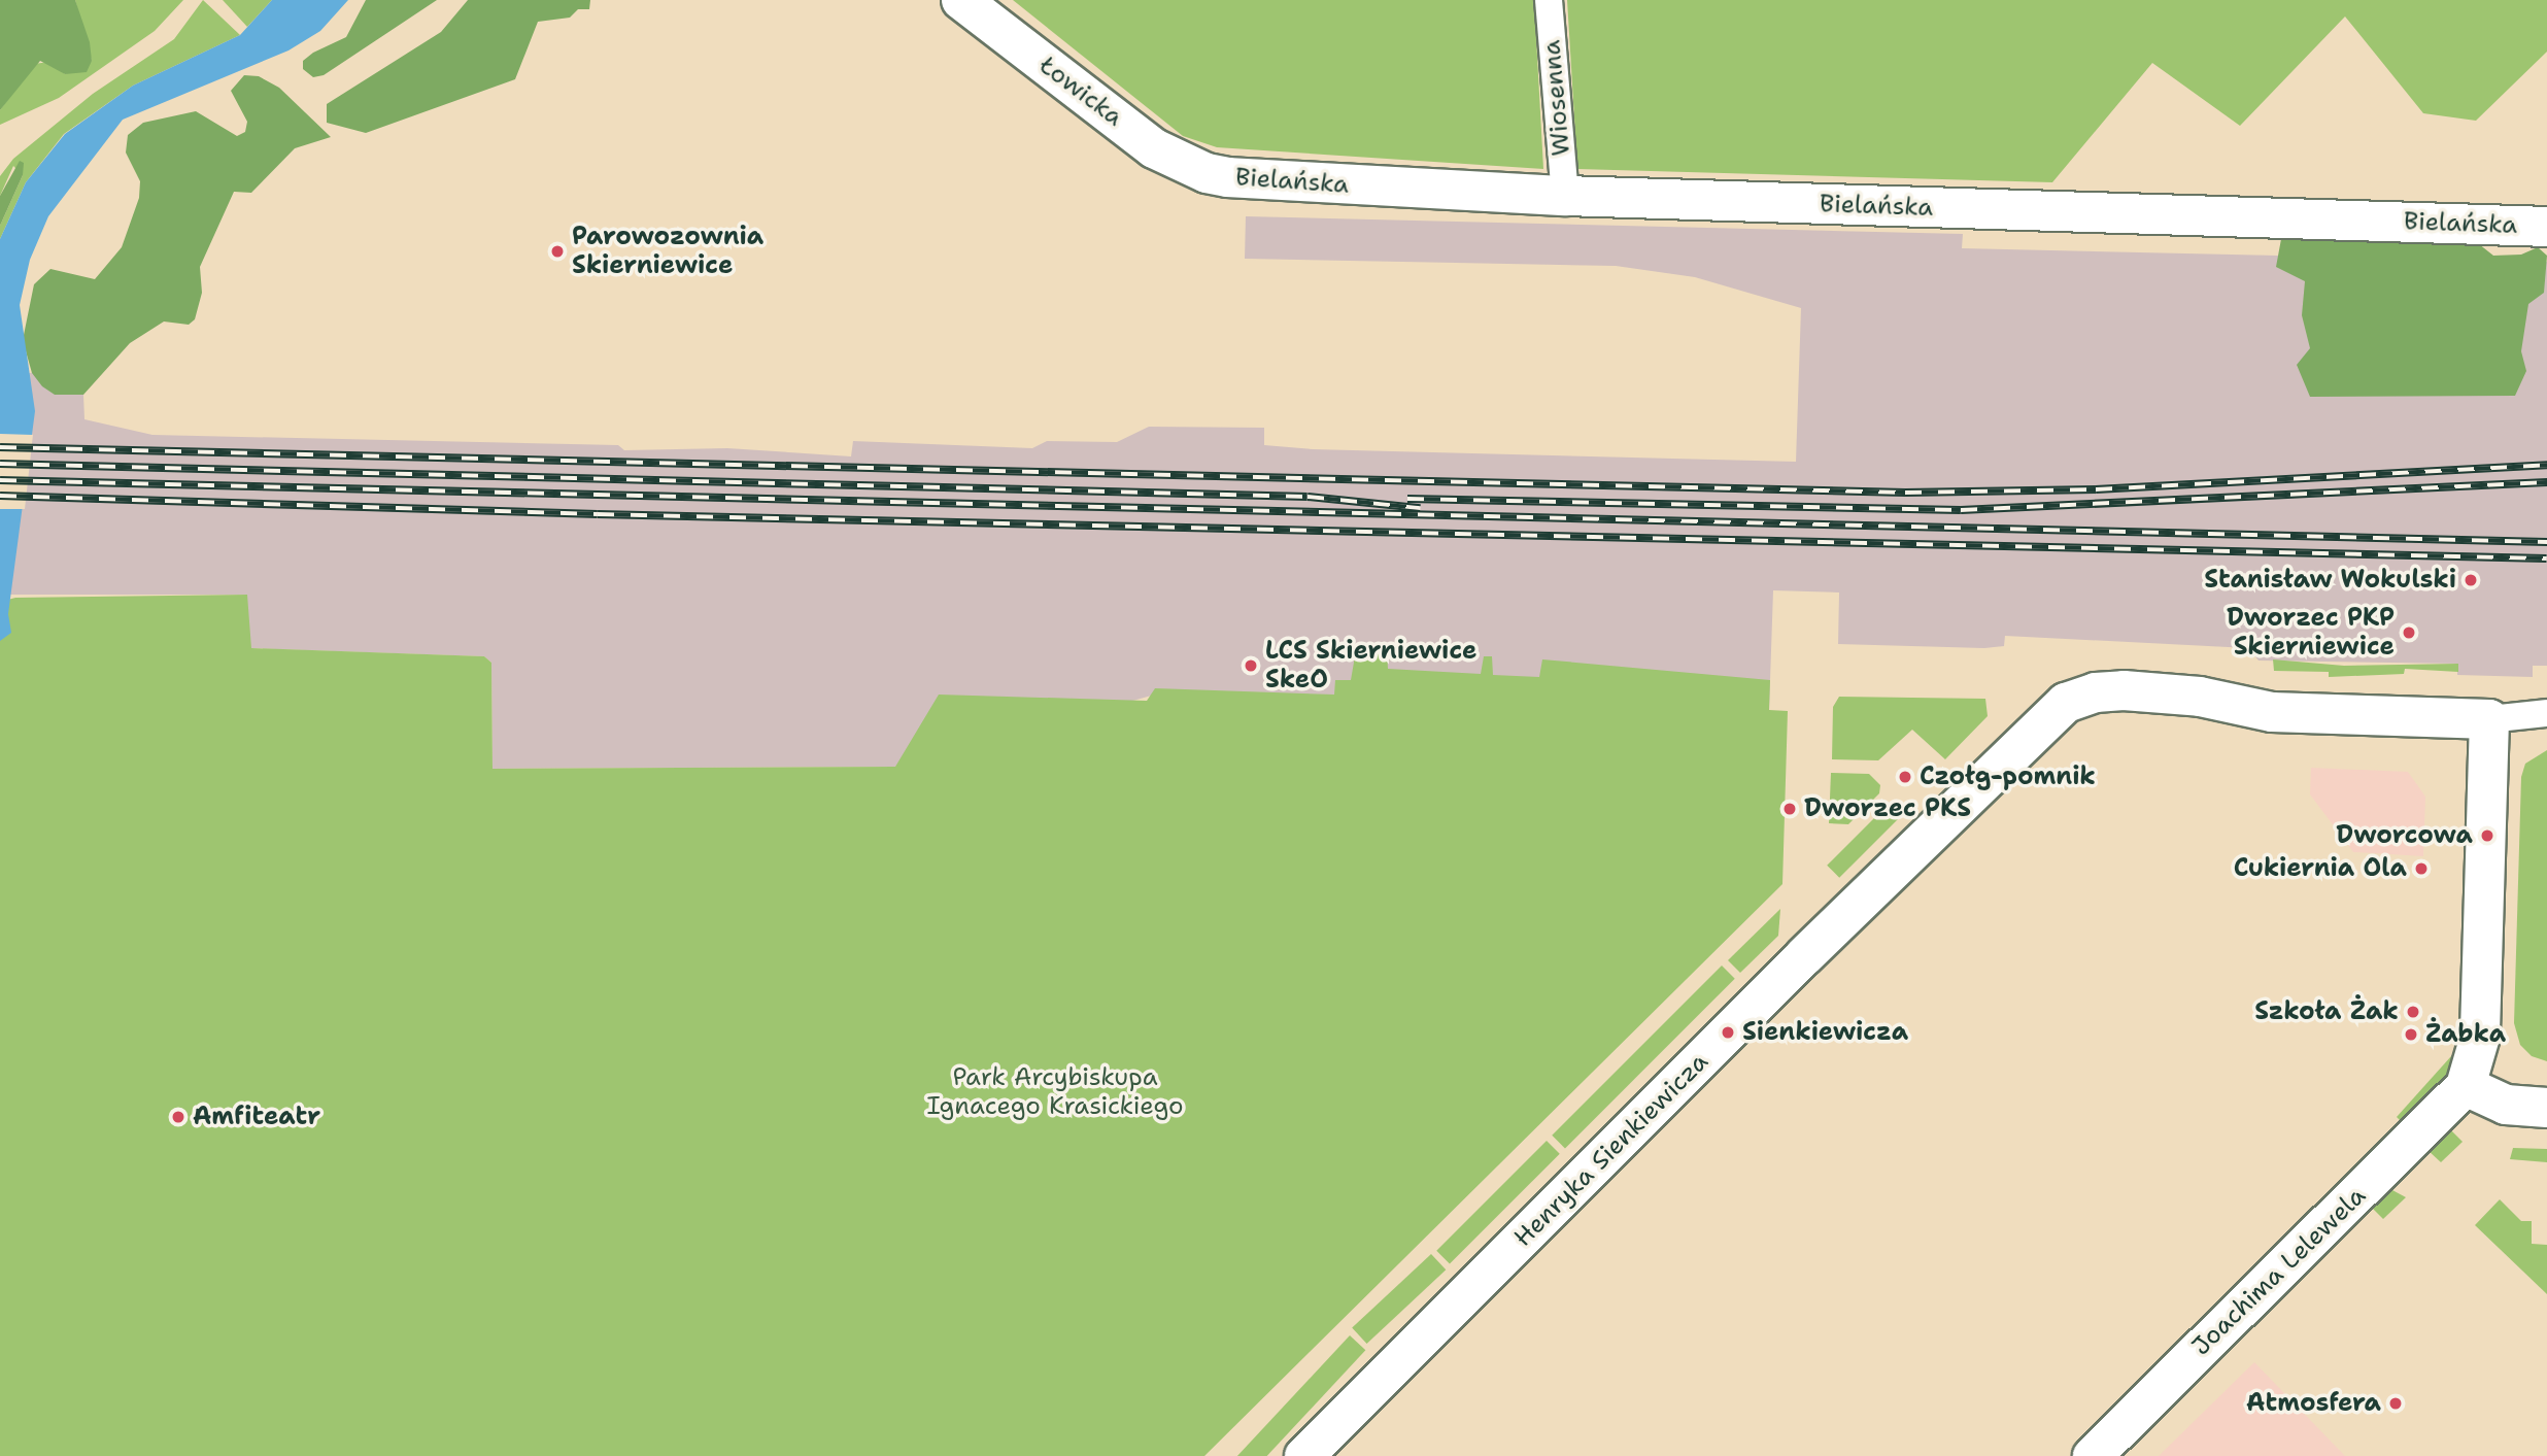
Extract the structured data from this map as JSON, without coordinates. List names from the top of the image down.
{
  "streets": {
    "street": [
      "Łowicka",
      "Wiosenna",
      "Bielańska",
      "Henryka Sienkiewicza",
      "Joachima Lelewela"
    ]
  },
  "crossings": [
    ["Łowicka", "Bielańska"],
    ["Wiosenna", "Bielańska"]
  ],
  "parks": ["Park Arcybiskupa Ignacego Krasickiego"],
  "places": [
    "Parowozownia Skierniewice",
    "Stanisław Wokulski",
    "Dworzec PKP Skierniewice",
    "LCS Skierniewice SkeO",
    "Czołg-pomnik",
    "Dworzec PKS",
    "Dworcowa",
    "Cukiernia Ola",
    "Szkoła Żak",
    "Sienkiewicza",
    "Żabka",
    "Amfiteatr",
    "Atmosfera"
  ]
}
